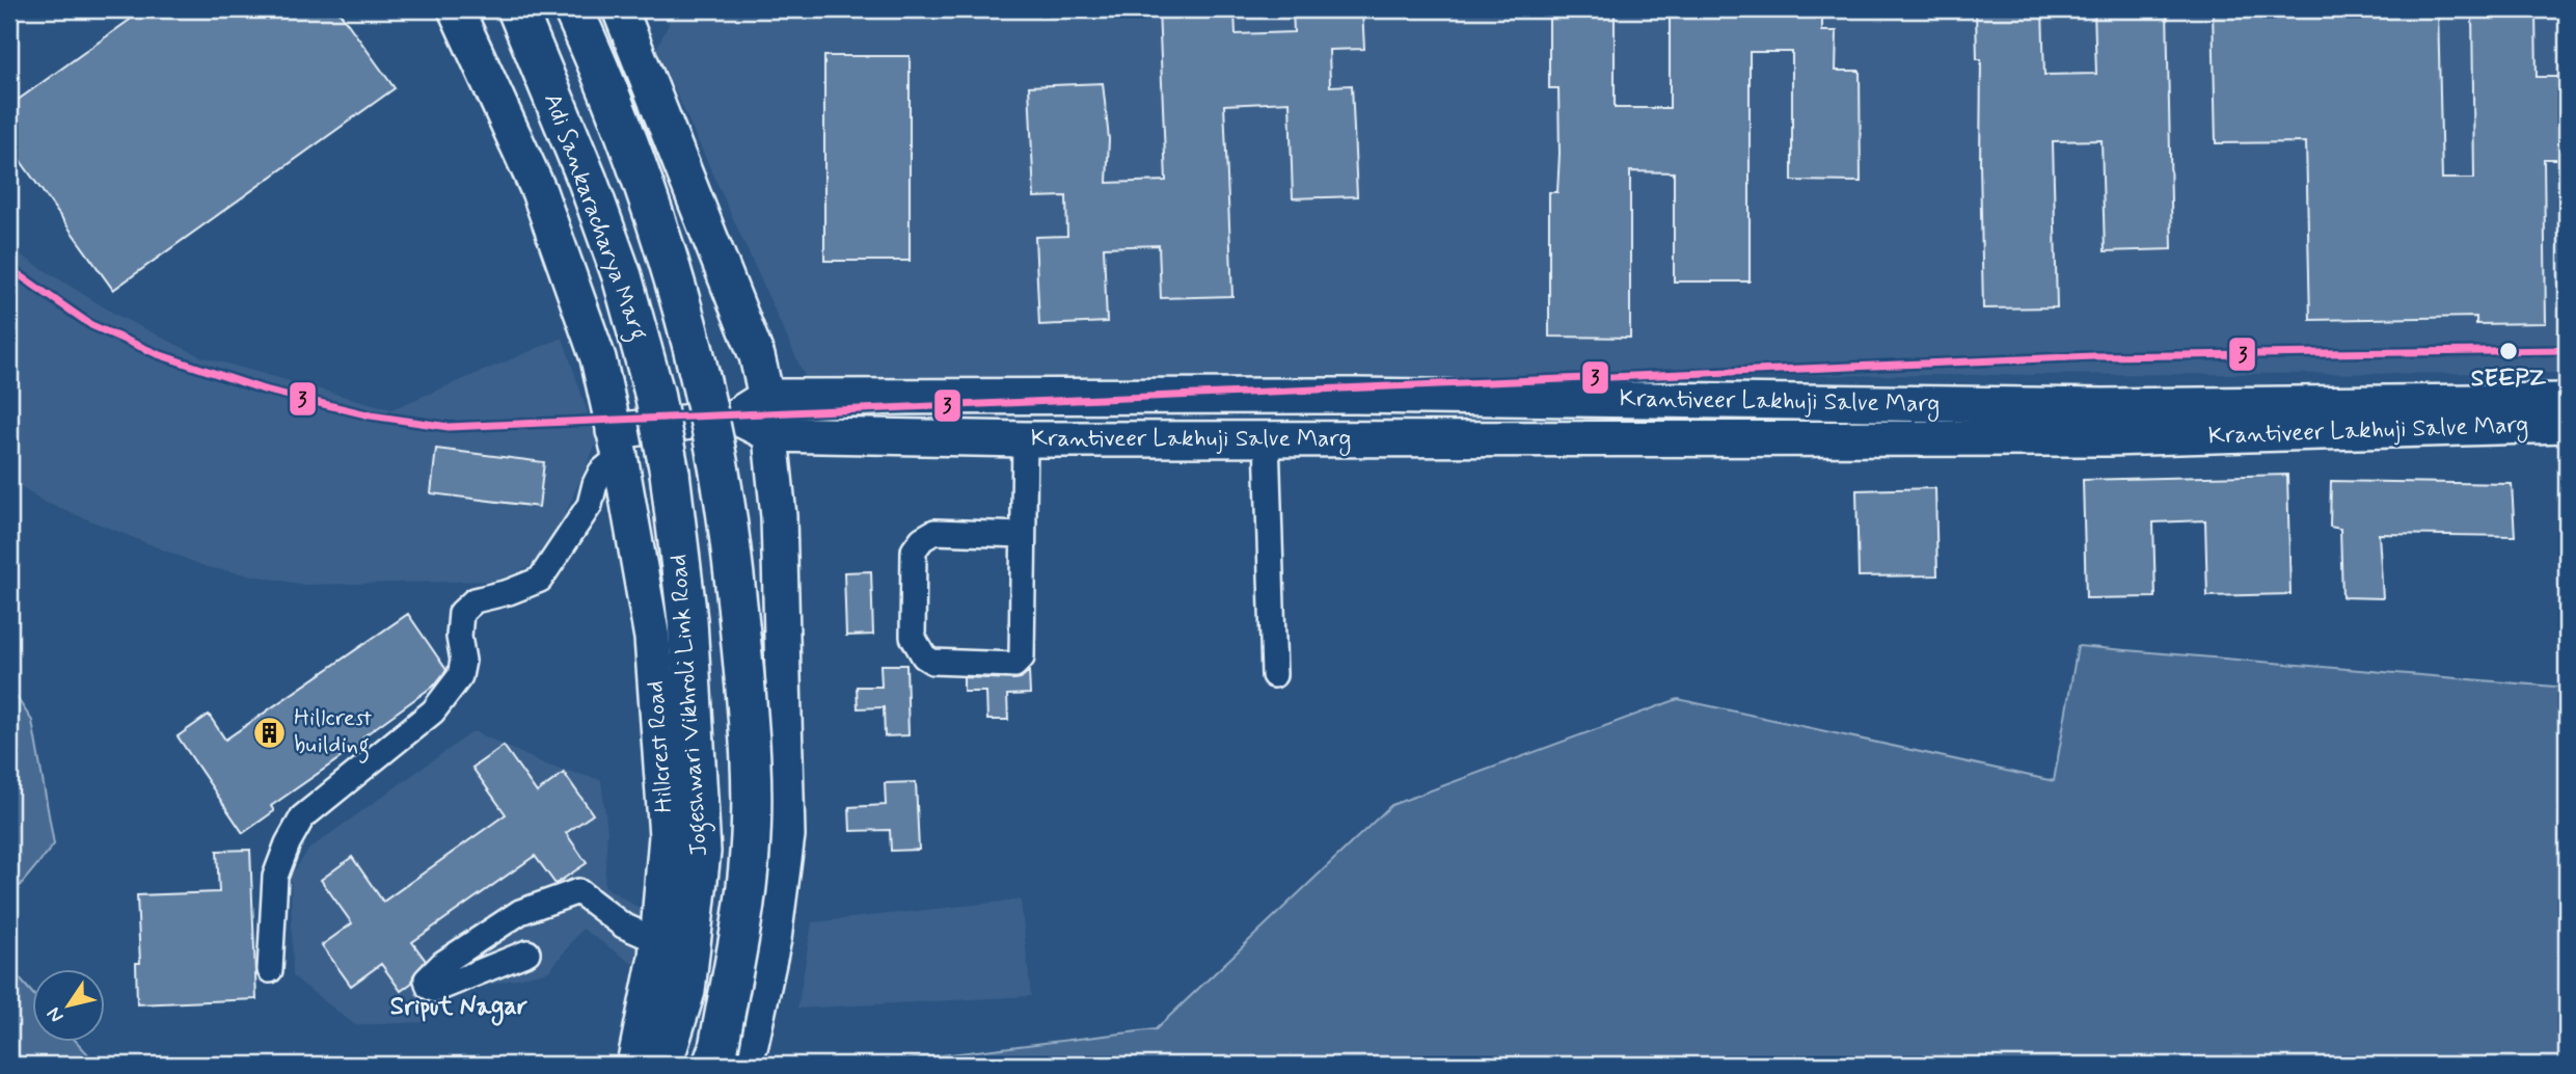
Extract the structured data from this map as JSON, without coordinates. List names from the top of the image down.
{
  "streets": {
    "main road": [
      "Adi Sankaracharya Marg",
      "Krantiveer Lakhuji Salve Marg",
      "Jogeshwari Vikhroli Link Road",
      "Hillcrest Road"
    ]
  },
  "crossings": [
    ["Adi Sankaracharya Marg", "Jogeshwari Vikhroli Link Road"],
    ["Jogeshwari Vikhroli Link Road", "Hillcrest Road"]
  ],
  "districts": ["Sriput Nagar"],
  "places": {
    "other": ["SEEPZ"],
    "building": ["Hillcrest building"]
  },
  "lines": ["transit line 3"],
  "north": "bottom left"
}
